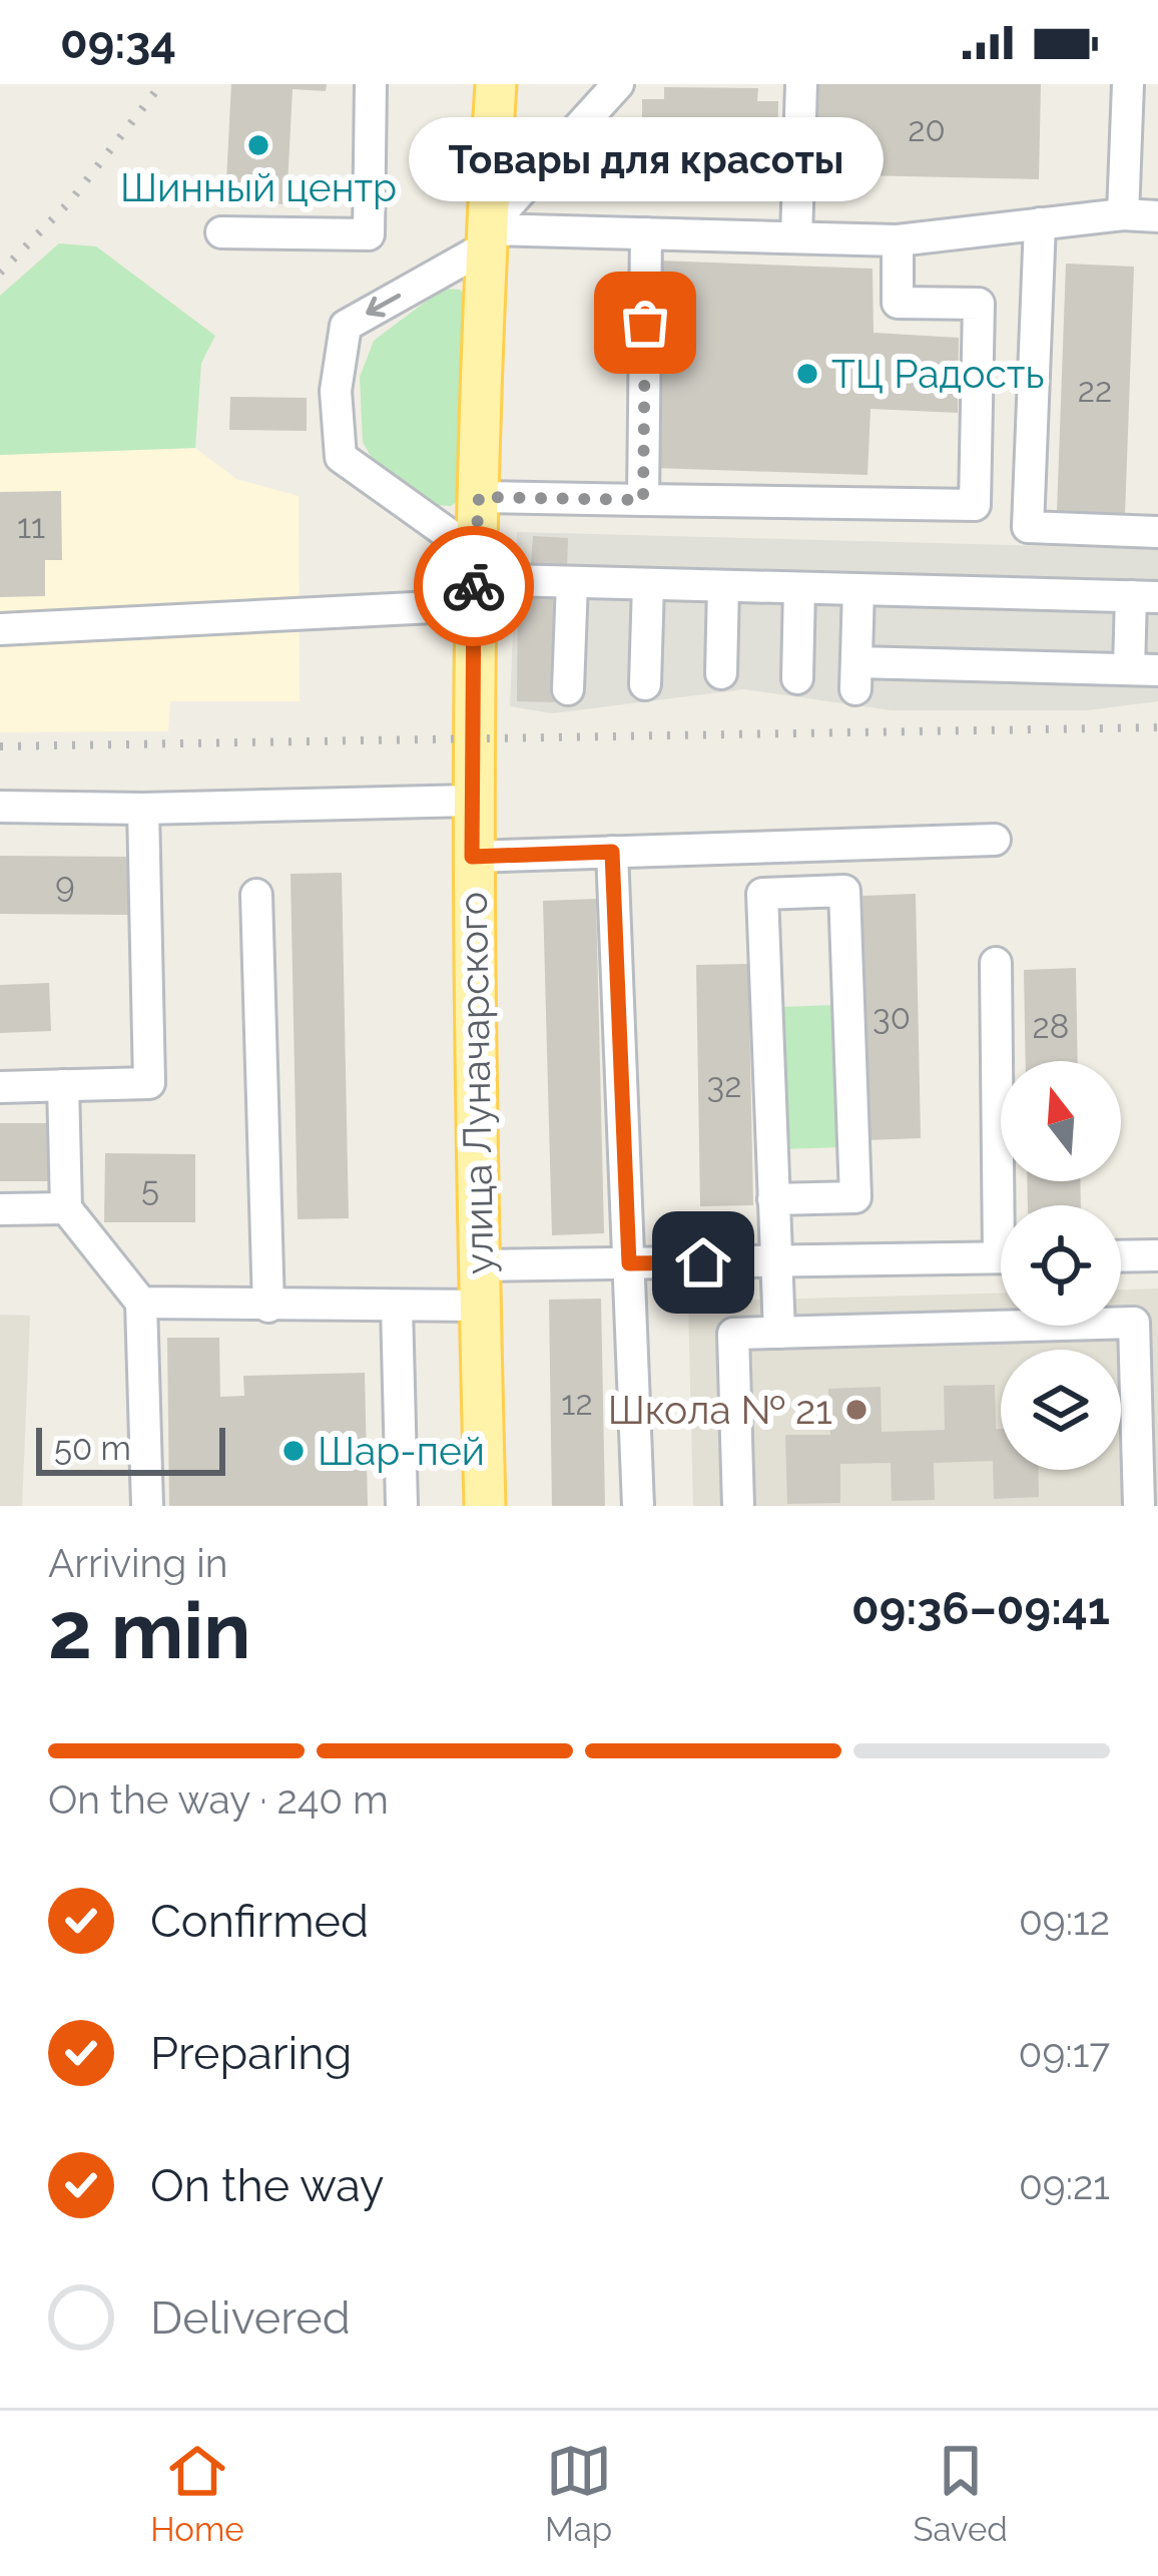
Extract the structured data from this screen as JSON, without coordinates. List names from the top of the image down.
{
  "streets": {
    "main road": ["улица Луначарского"]
  },
  "places": [
    "Шинный центр",
    "Товары для красоты",
    "ТЦ Радость",
    "Школа № 21",
    "Шар-пей"
  ],
  "house_numbers": [
    "20",
    "22",
    "11",
    "9",
    "30",
    "28",
    "32",
    "5",
    "12"
  ],
  "scale_bar": "50 m",
  "north": "top",
  "page": {
    "status": "09:34",
    "bubble": "Товары для красоты",
    "scale": "50 m",
    "heading": ["2 min", "Arriving in", "09:36–09:41"],
    "bar": "On the way · 240 m",
    "list": [
      ["Confirmed", "09:12"],
      ["Preparing", "09:17"],
      ["On the way", "09:21"],
      "Delivered"
    ],
    "tabs": ["Home", "Map", "Saved"]
  }
}
